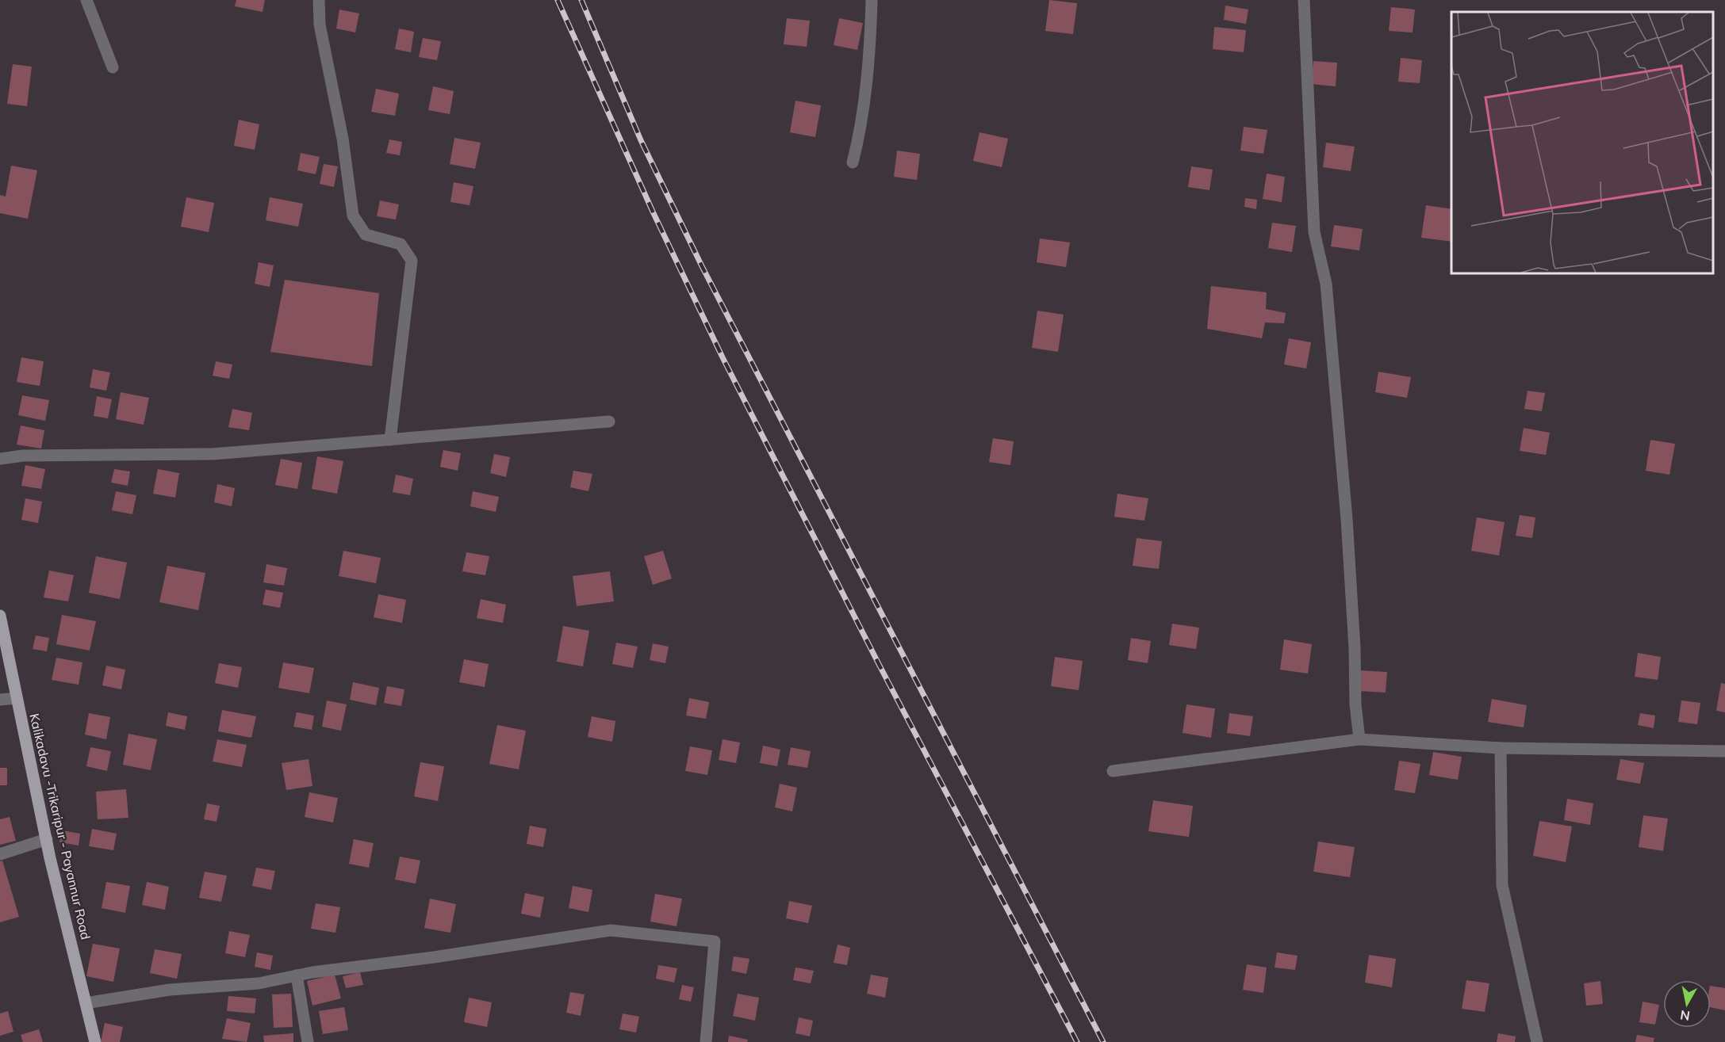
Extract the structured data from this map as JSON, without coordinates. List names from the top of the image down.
{
  "streets": {
    "main road": ["Kalikadavu -Trikaripur - Payannur Road"]
  },
  "north": "bottom"
}
